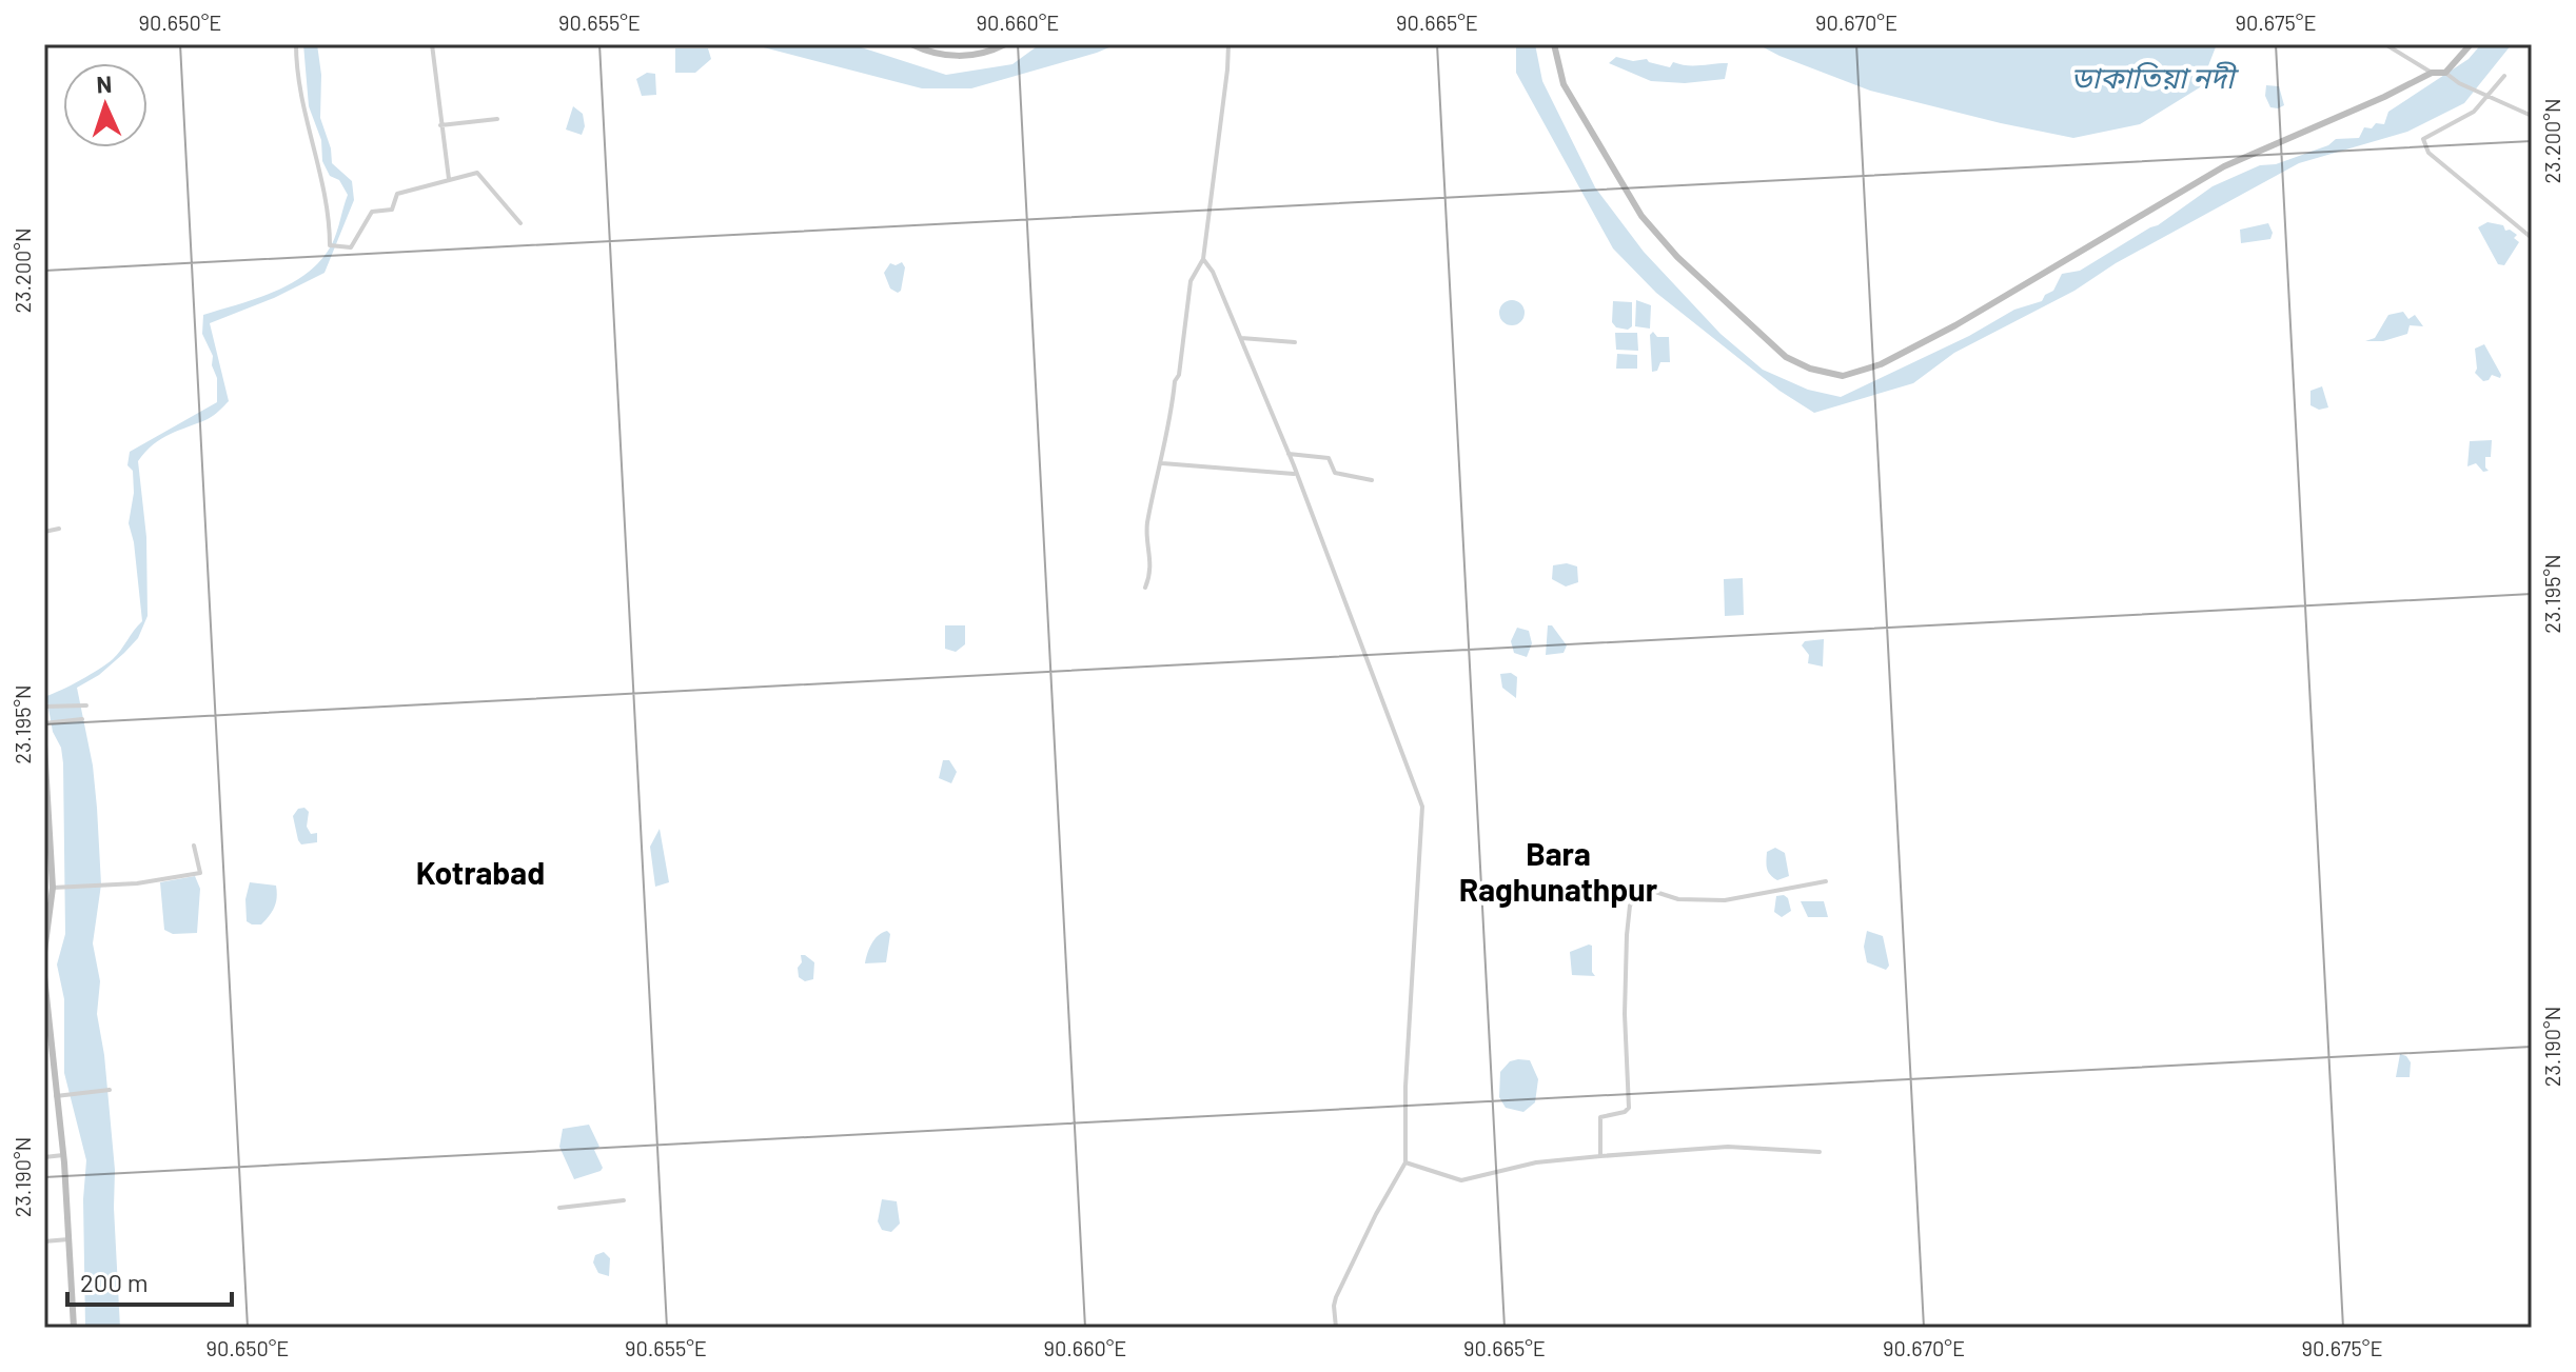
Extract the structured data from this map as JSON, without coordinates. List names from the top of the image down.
{
  "districts": ["Bara Raghunathpur", "Kotrabad"],
  "water": ["ডাকাতিয়া নদী"],
  "scale_bar": "200 m",
  "north": "top",
  "coordinates": [
    "90.650°E",
    "90.655°E",
    "90.660°E",
    "90.665°E",
    "90.670°E",
    "90.675°E",
    "23.200°N",
    "23.195°N",
    "23.190°N"
  ]
}
